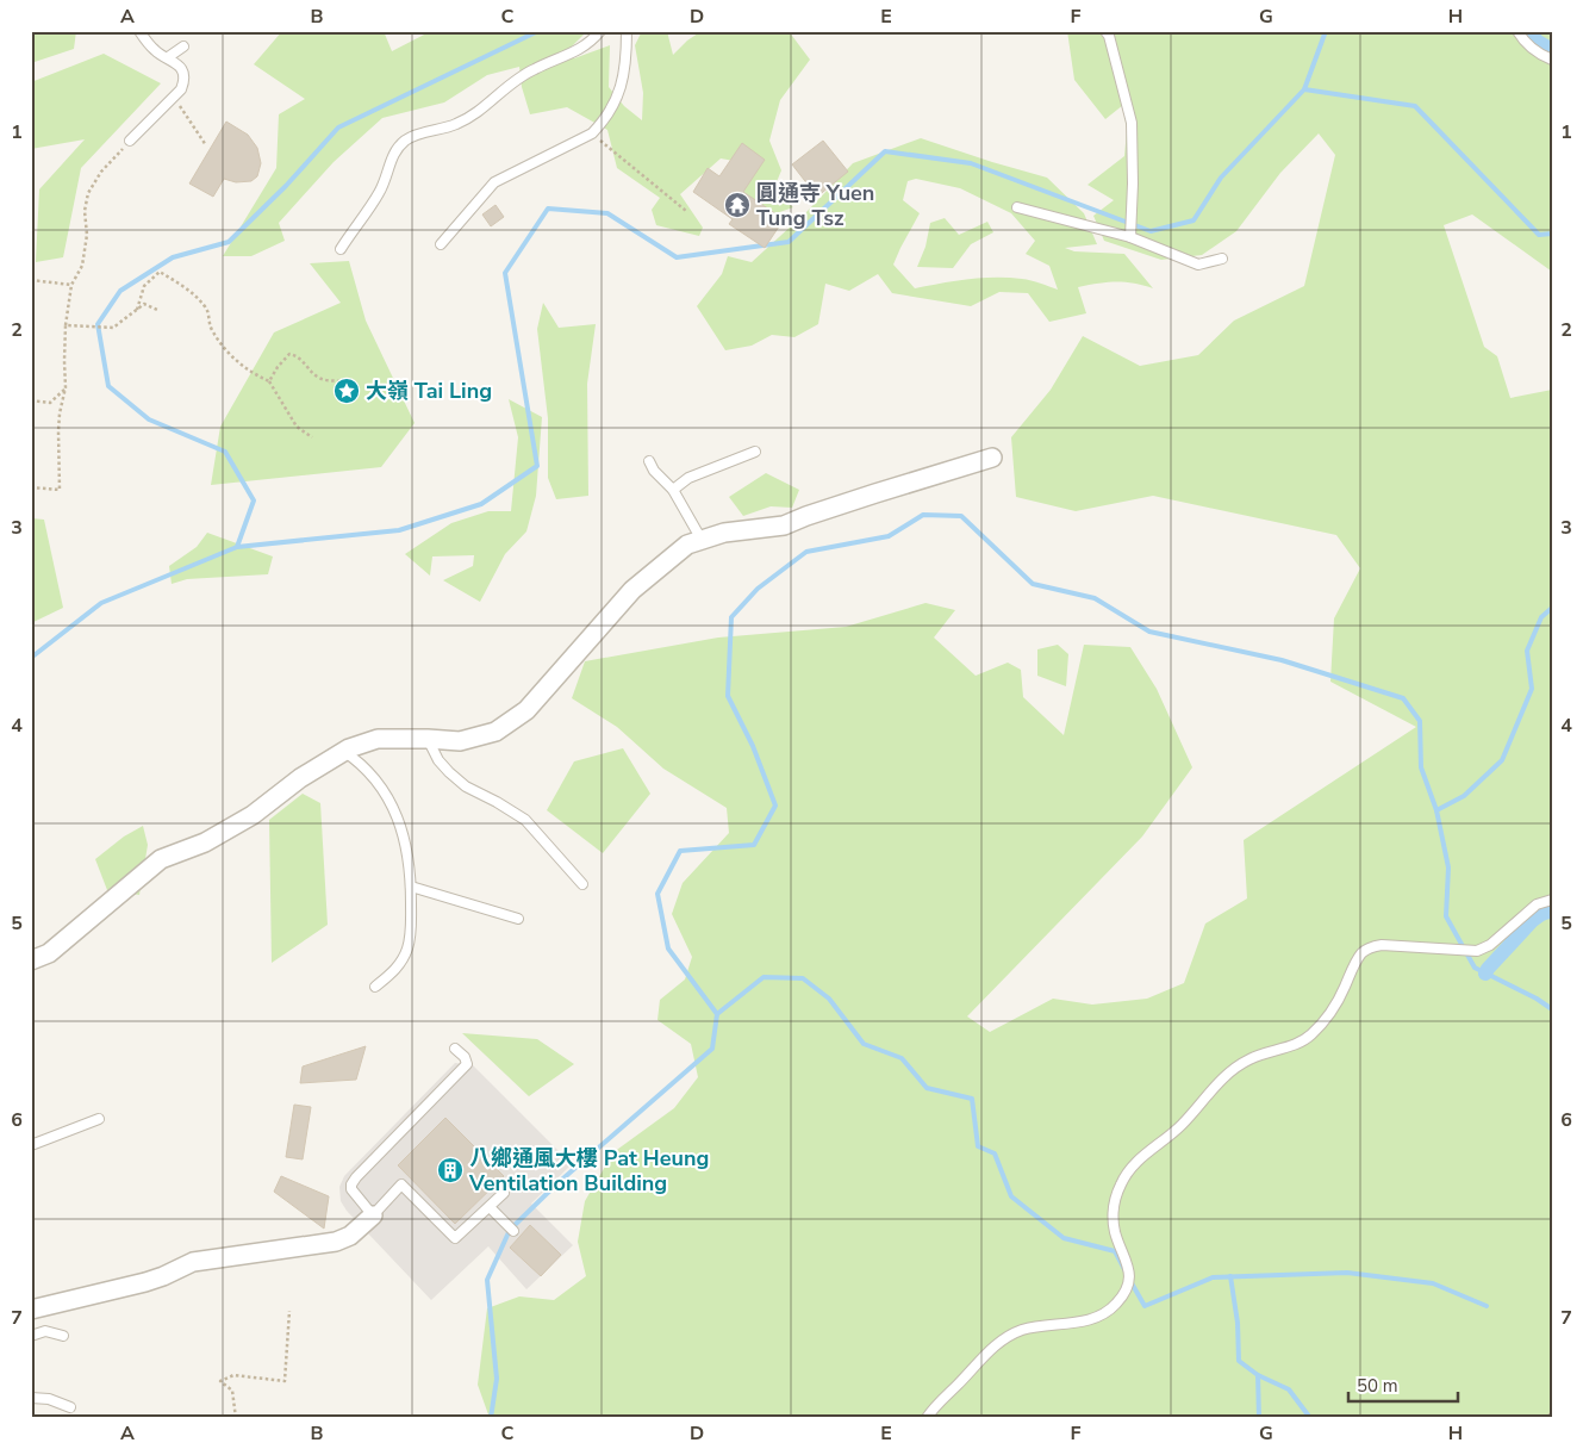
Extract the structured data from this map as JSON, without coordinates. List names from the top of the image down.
{
  "places": {
    "temple": ["圓通寺 Yuen Tung Tsz"],
    "place": ["大嶺 Tai Ling"],
    "building": ["八鄉通風大樓 Pat Heung Ventilation Building"]
  },
  "scale_bar": "50 m",
  "grid": {
    "columns": [
      "A",
      "B",
      "C",
      "D",
      "E",
      "F",
      "G",
      "H"
    ],
    "rows": [
      "1",
      "2",
      "3",
      "4",
      "5",
      "6",
      "7"
    ]
  }
}
